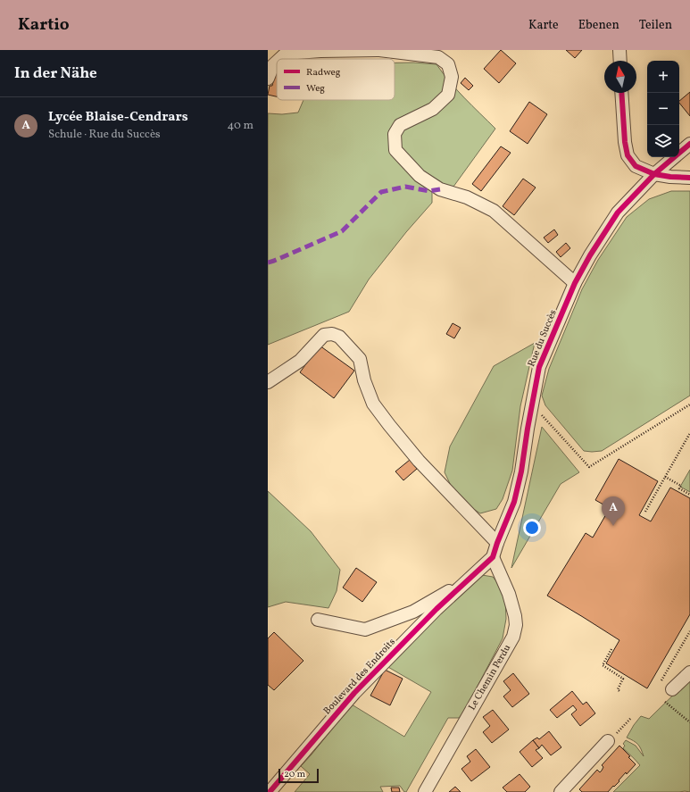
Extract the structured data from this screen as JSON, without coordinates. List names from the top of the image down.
{
  "streets": {
    "street": ["Rue du Succès", "Boulevard des Endroits", "Le Chemin Perdu"]
  },
  "crossings": [
    ["Rue du Succès", "Le Chemin Perdu"]
  ],
  "legend": ["Radweg", "Weg"],
  "scale_bar": "20 m",
  "north": "top",
  "page": {
    "header": "Kartio",
    "nav": ["Karte", "Ebenen", "Teilen"],
    "heading": "In der Nähe",
    "map_buttons": ["+", "−"],
    "list": [
      {
        "mark": "A",
        "name": "Lycée Blaise-Cendrars",
        "note": "Schule · Rue du Succès",
        "value": "40 m"
      }
    ],
    "pins": "A",
    "scale": "20 m"
  }
}
